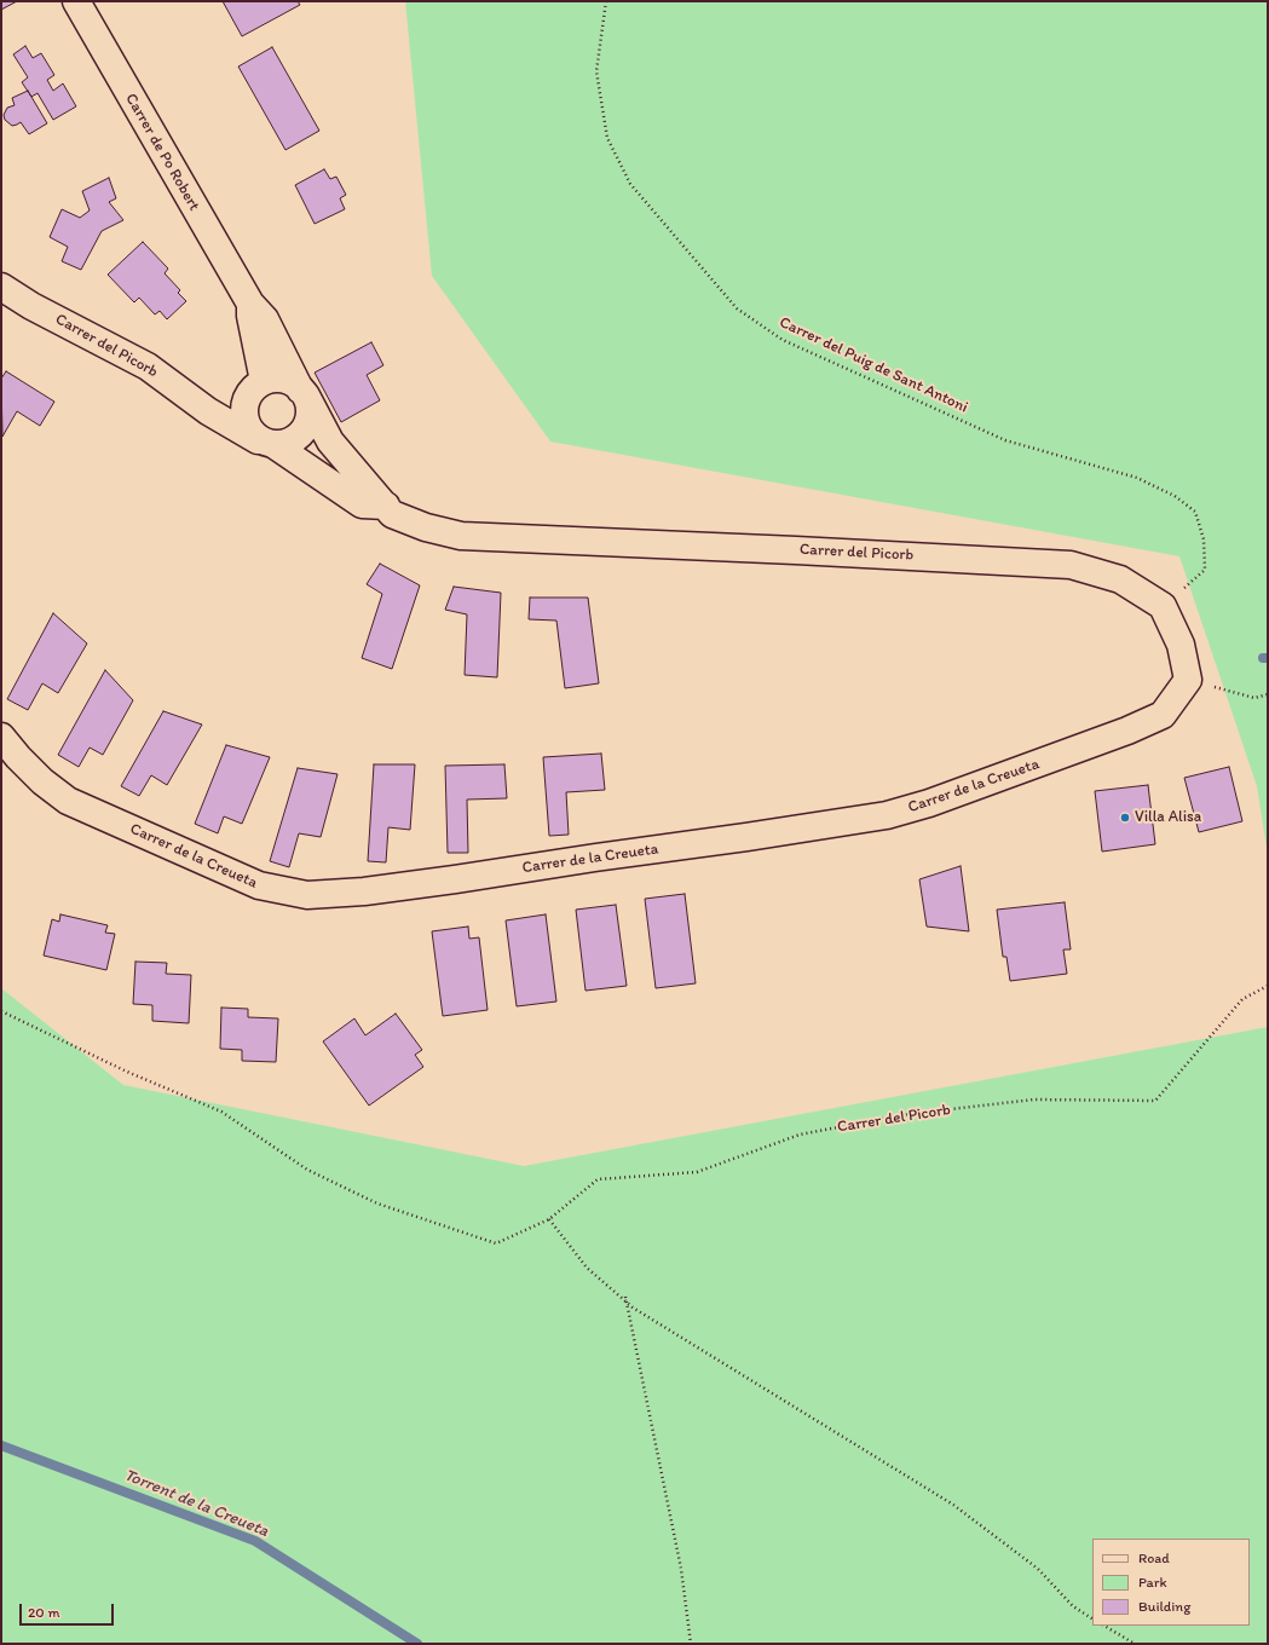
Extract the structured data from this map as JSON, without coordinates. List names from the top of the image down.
{
  "streets": {
    "street": ["Carrer de Po Robert", "Carrer del Picorb", "Carrer de la Creueta"],
    "path": ["Carrer del Puig de Sant Antoni"]
  },
  "crossings": [
    ["Carrer de Po Robert", "Carrer del Picorb"],
    ["Carrer del Picorb", "Carrer de la Creueta"]
  ],
  "water": ["Torrent de la Creueta"],
  "places": ["Villa Alisa"],
  "legend": ["Road", "Park", "Building"],
  "scale_bar": "20 m"
}
